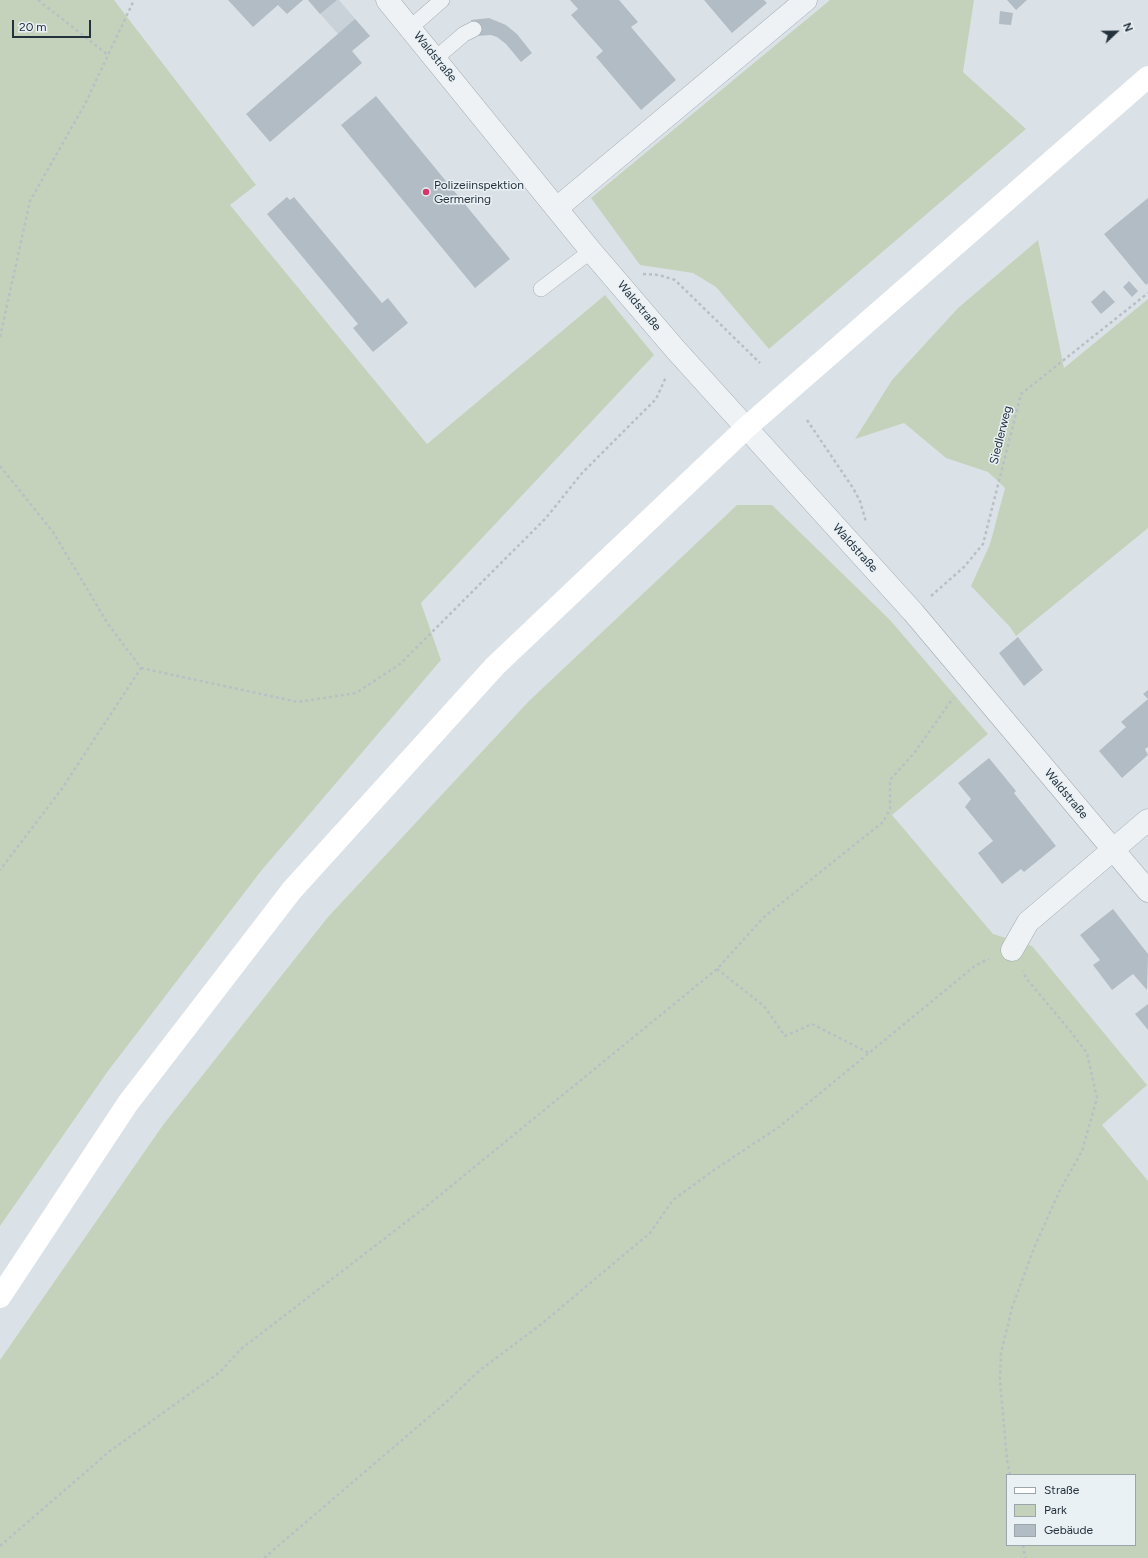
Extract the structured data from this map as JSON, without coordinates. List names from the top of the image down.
{
  "streets": {
    "street": ["Waldstraße"],
    "path": ["Siedlerweg"]
  },
  "crossings": [
    ["Waldstraße", "Siedlerweg"]
  ],
  "places": ["Polizeiinspektion Germering"],
  "legend": ["Straße", "Park", "Gebäude"],
  "scale_bar": "20 m",
  "north": "right"
}
